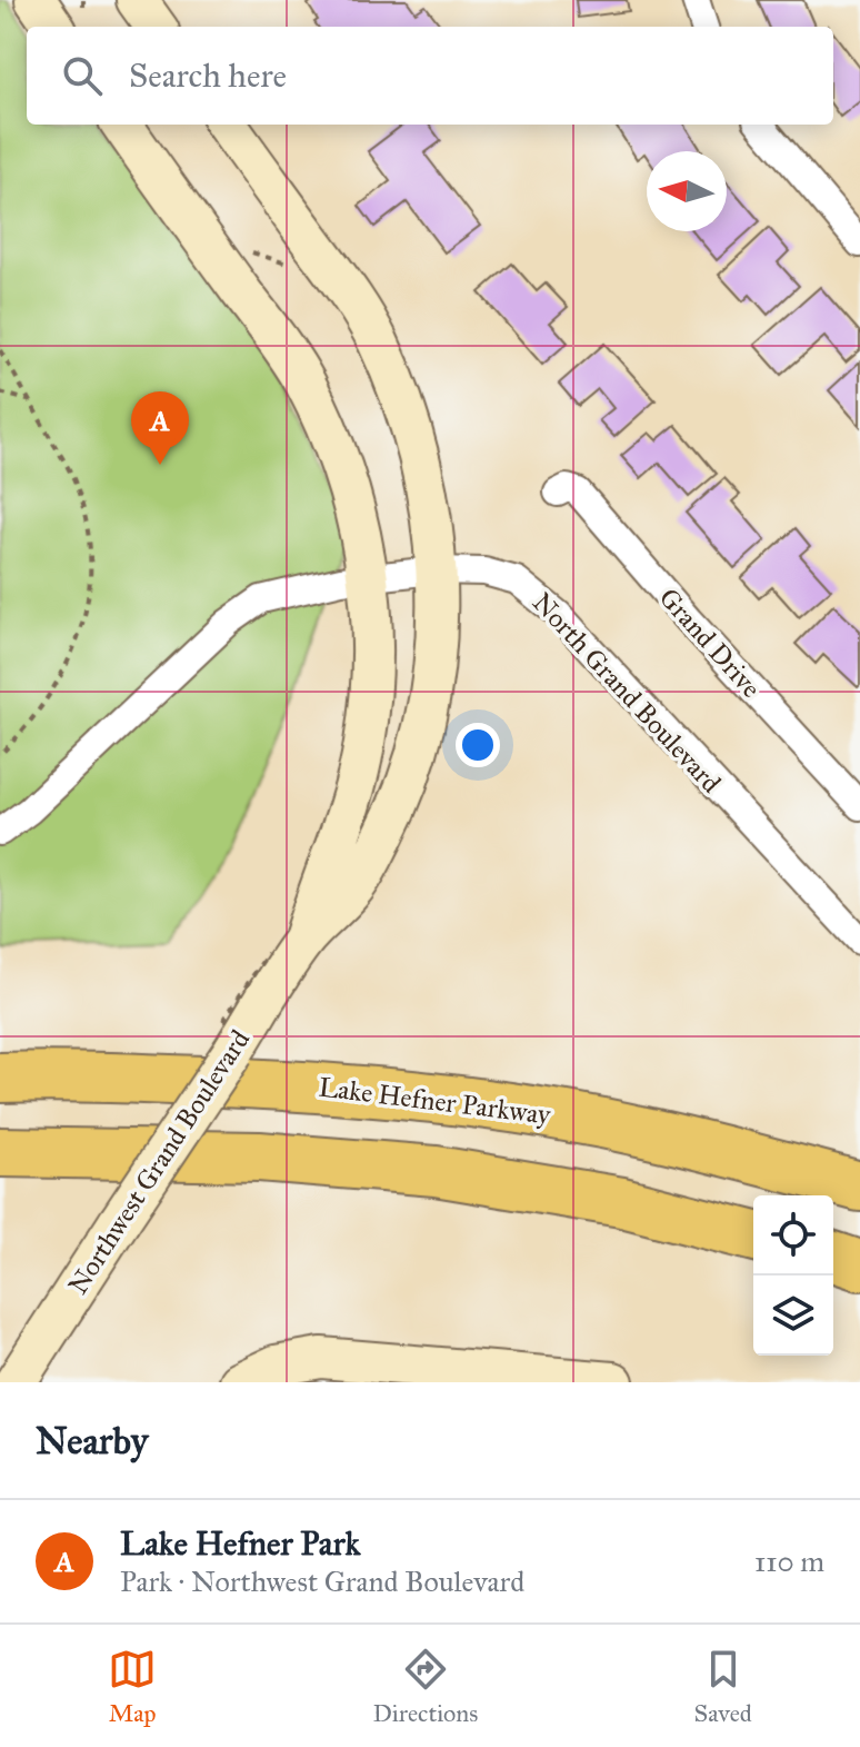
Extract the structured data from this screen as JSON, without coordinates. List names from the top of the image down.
{
  "streets": {
    "highway": ["Lake Hefner Parkway"],
    "street": ["Grand Drive", "North Grand Boulevard", "Northwest Grand Boulevard"]
  },
  "crossings": [
    ["North Grand Boulevard", "Northwest Grand Boulevard"]
  ],
  "north": "left",
  "page": {
    "search": "Search here",
    "pins": "A",
    "heading": "Nearby",
    "list": [
      {
        "mark": "A",
        "name": "Lake Hefner Park",
        "note": "Park · Northwest Grand Boulevard",
        "value": "110 m"
      }
    ],
    "nav": ["Map", "Directions", "Saved"]
  }
}
